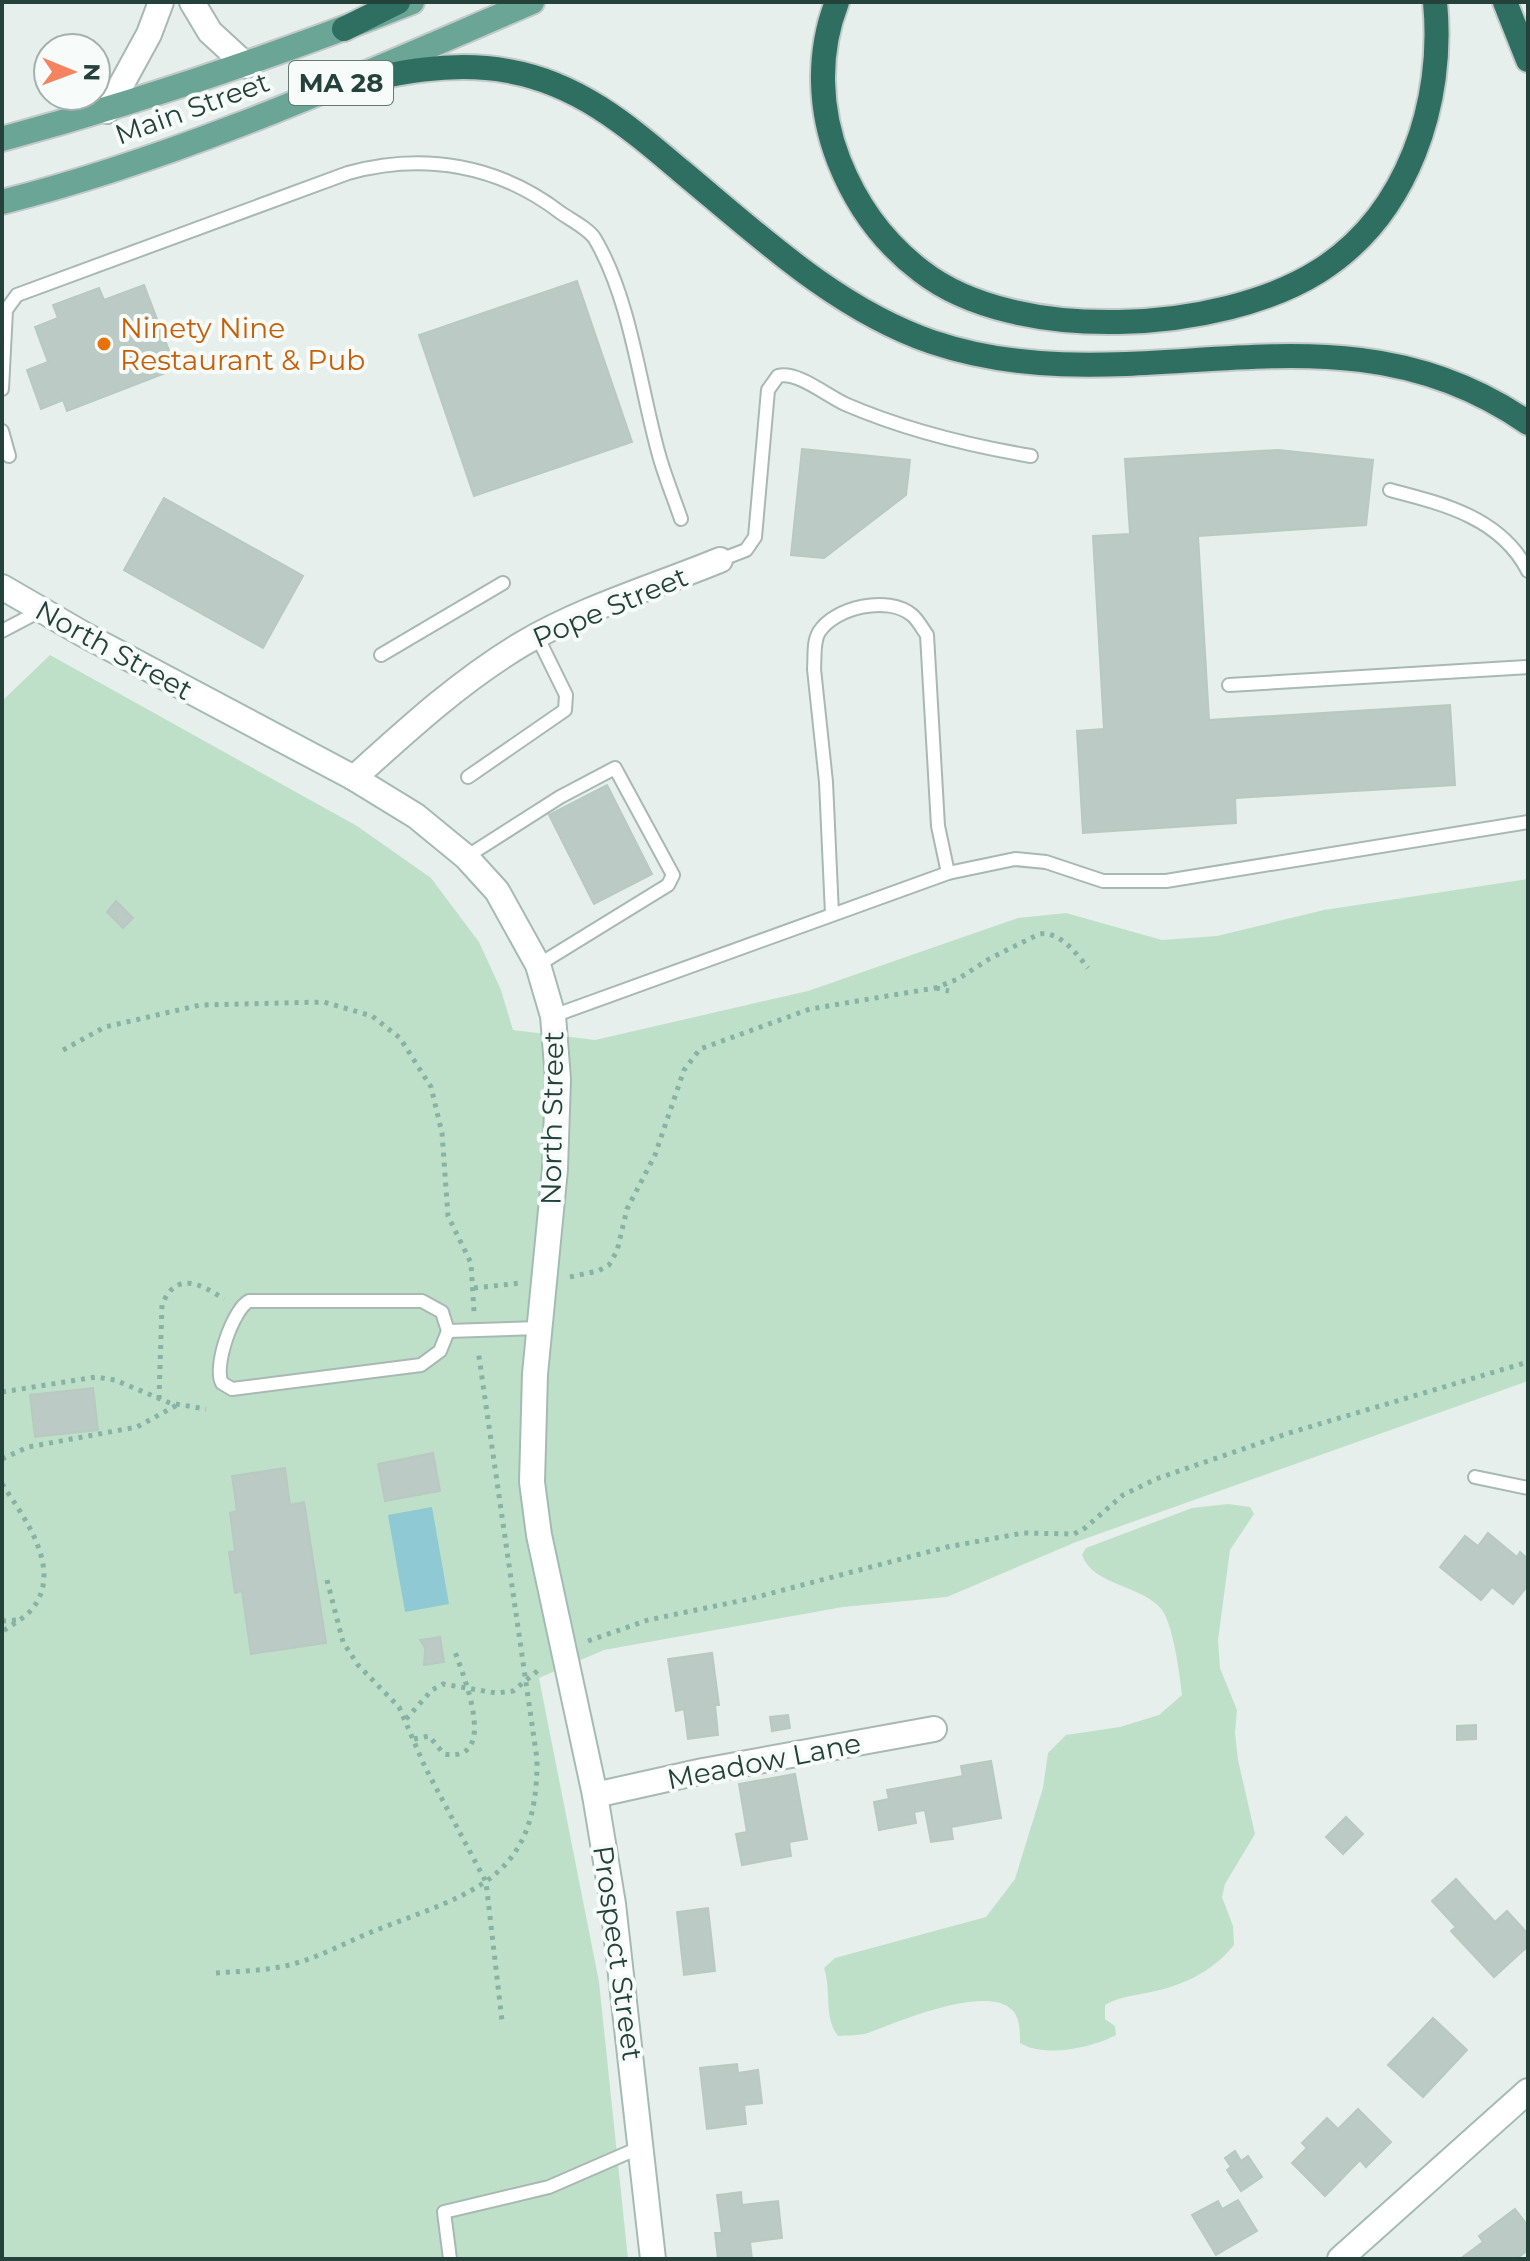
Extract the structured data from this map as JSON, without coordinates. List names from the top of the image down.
{
  "streets": {
    "main road": [
      "MA 28",
      "Main Street",
      "Pope Street",
      "North Street",
      "Meadow Lane",
      "Prospect Street"
    ]
  },
  "crossings": [
    ["Pope Street", "North Street"],
    ["North Street", "Prospect Street"],
    ["Meadow Lane", "Prospect Street"]
  ],
  "places": ["Ninety Nine Restaurant & Pub"],
  "north": "right"
}
